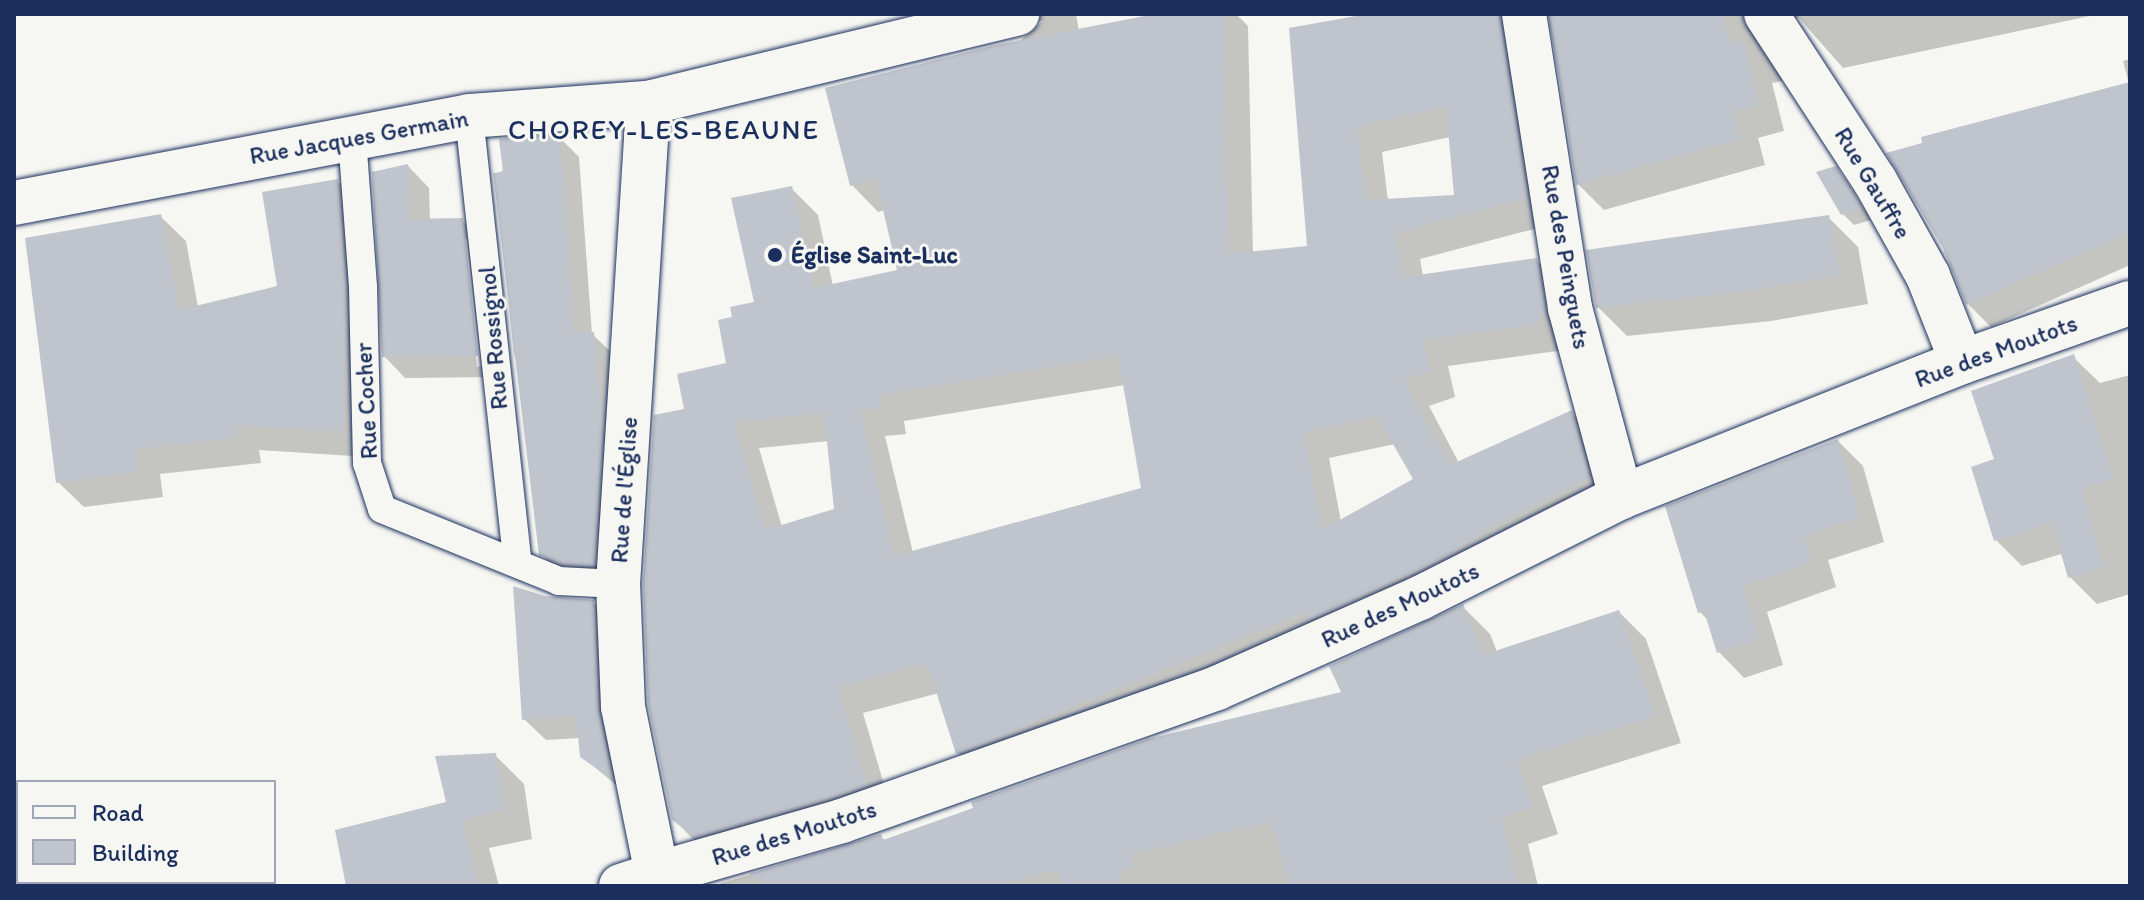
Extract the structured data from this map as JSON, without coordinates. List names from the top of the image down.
{
  "streets": {
    "street": [
      "Rue Jacques Germain",
      "Rue Gauffre",
      "Rue des Peinguets",
      "Rue des Moutots",
      "Rue de l'Église"
    ],
    "lane": ["Rue Rossignol", "Rue Cocher"]
  },
  "crossings": [
    ["Rue Jacques Germain", "Rue Rossignol"],
    ["Rue Jacques Germain", "Rue Cocher"],
    ["Rue Jacques Germain", "Rue de l'Église"],
    ["Rue Gauffre", "Rue des Moutots"],
    ["Rue des Peinguets", "Rue des Moutots"],
    ["Rue Rossignol", "Rue Cocher"],
    ["Rue des Moutots", "Rue de l'Église"],
    ["Rue Cocher", "Rue de l'Église"]
  ],
  "districts": ["CHOREY-LES-BEAUNE"],
  "places": ["Église Saint-Luc"],
  "legend": ["Road", "Building"]
}
